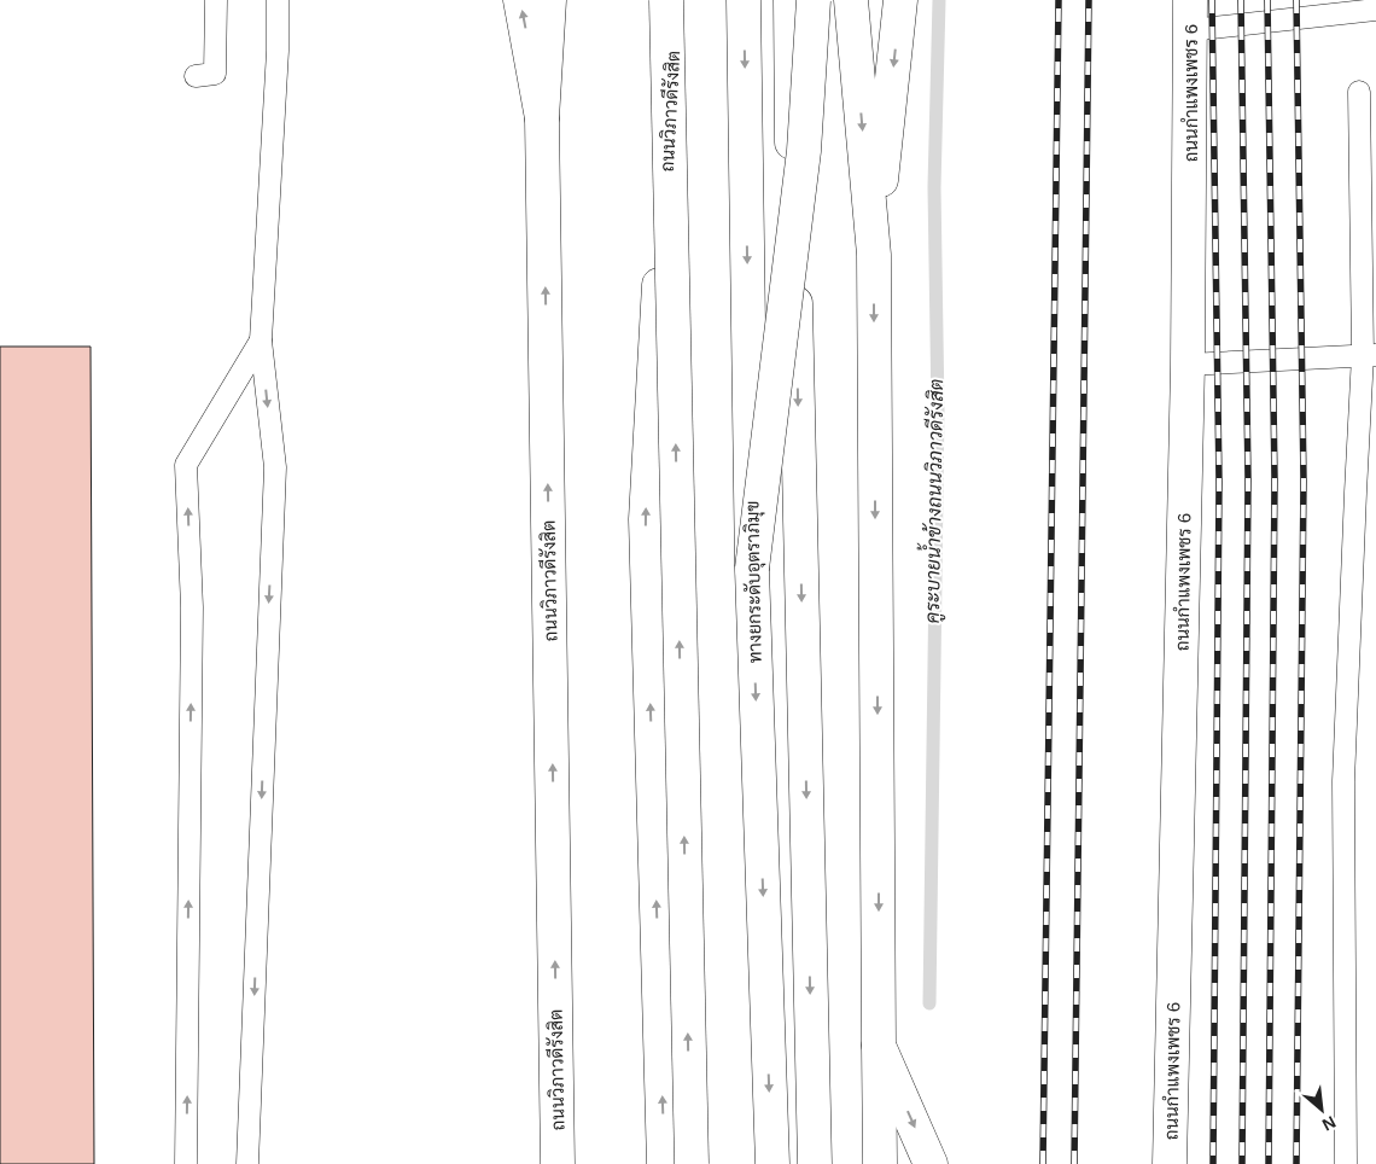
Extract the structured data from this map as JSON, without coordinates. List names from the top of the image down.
{
  "streets": {
    "main road": ["ถนนกำแพงเพชร 6", "ถนนวิภาวดีรังสิต", "ทางยกระดับอุตราภิมุข"]
  },
  "water": ["คูระบายน้ำข้างถนนวิภาวดีรังสิต"],
  "north": "bottom right"
}
